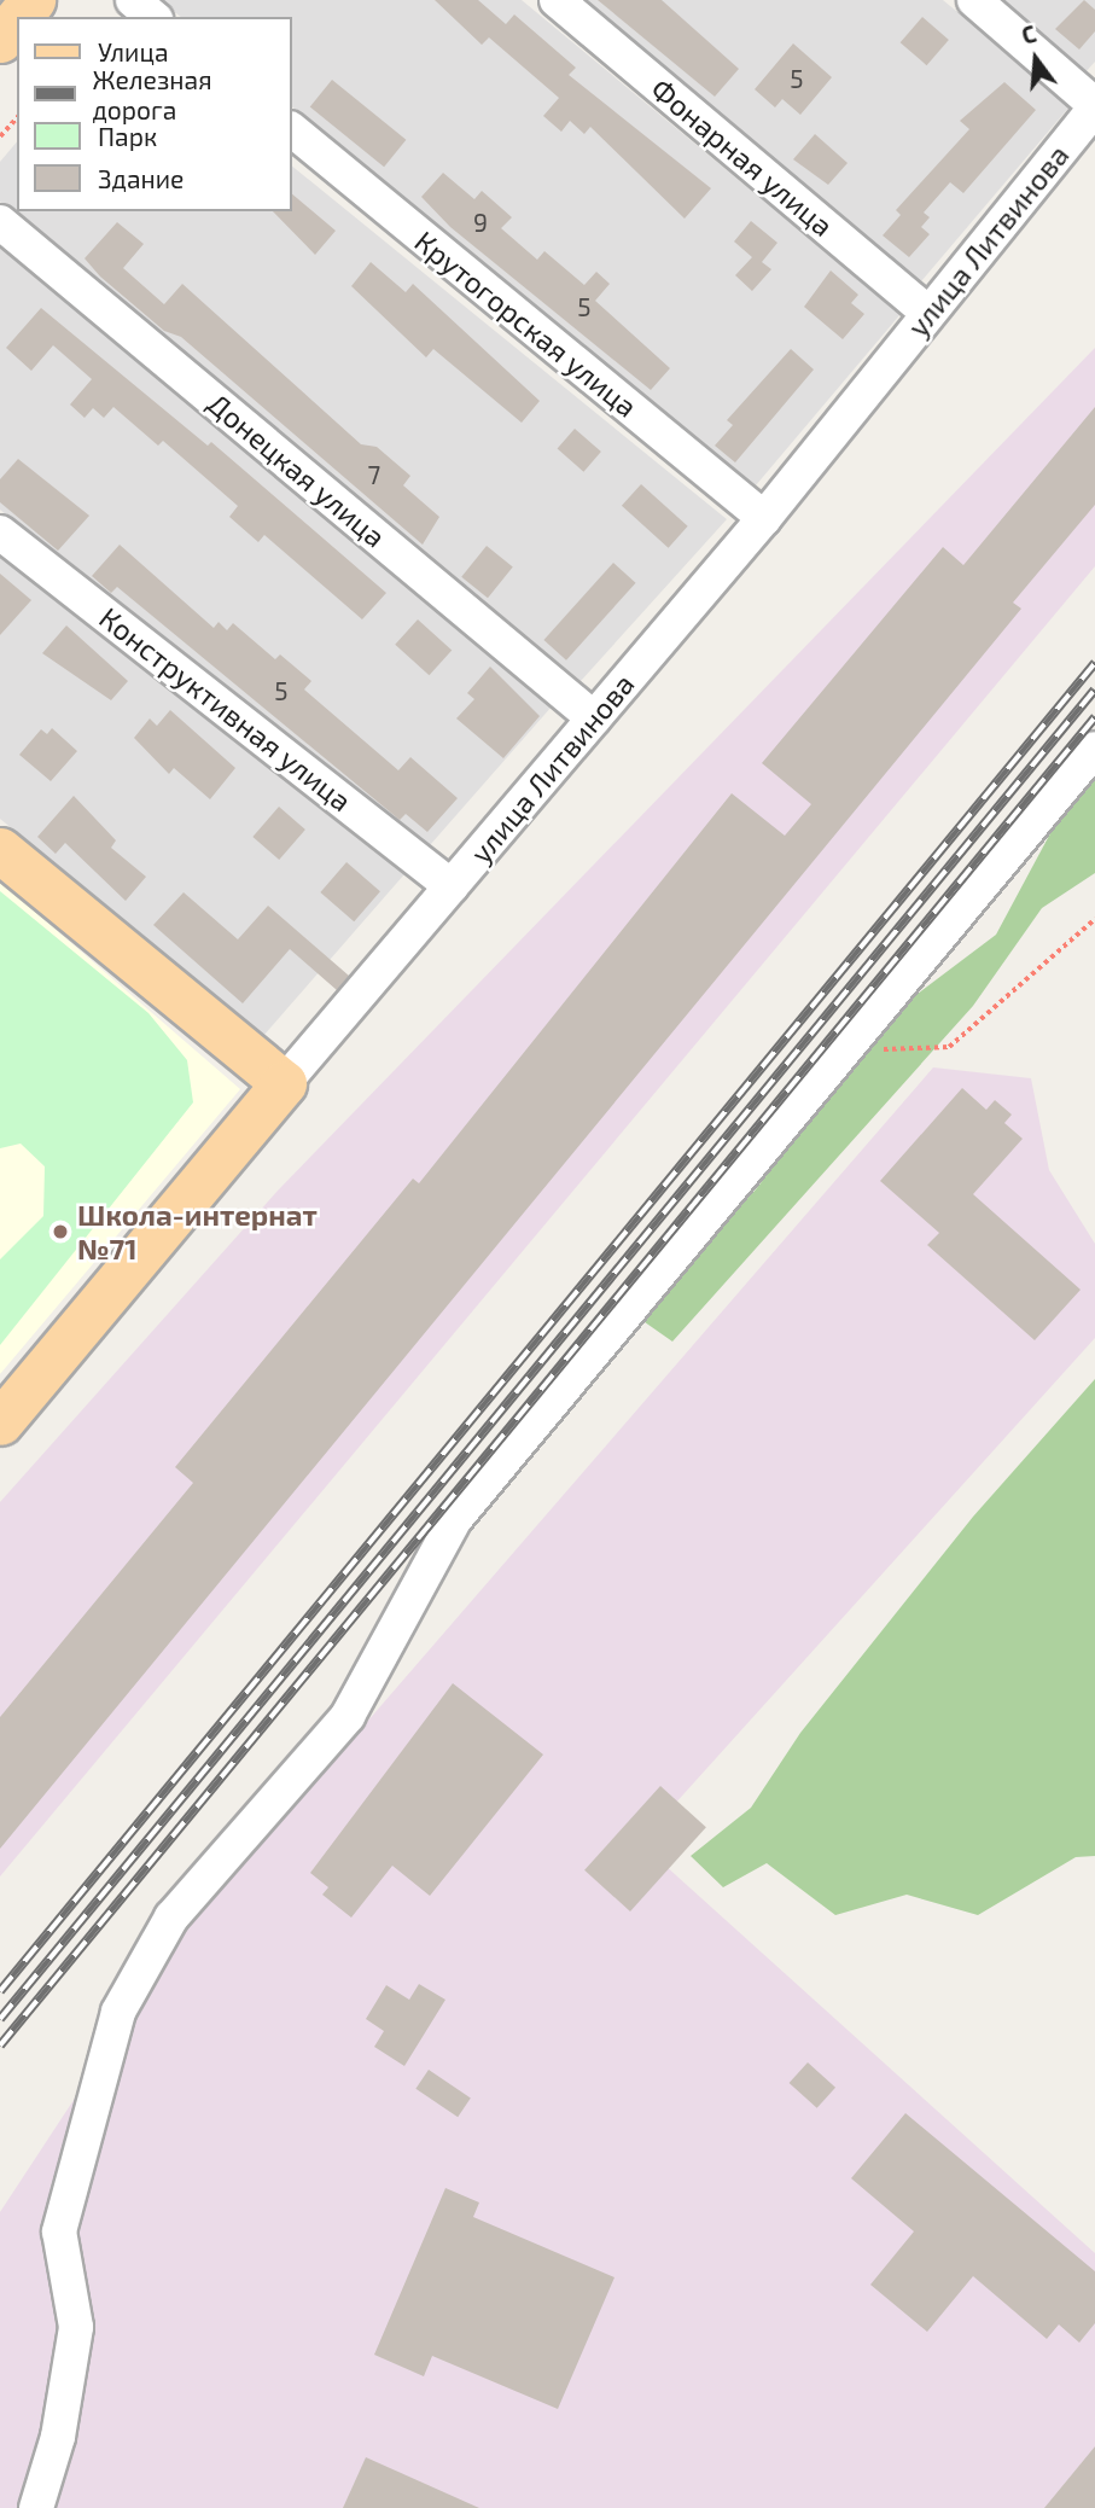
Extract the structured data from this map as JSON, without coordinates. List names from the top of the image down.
{
  "streets": {
    "main road": ["улица Литвинова"],
    "street": [
      "Фонарная улица",
      "Крутогорская улица",
      "Донецкая улица",
      "Конструктивная улица"
    ]
  },
  "crossings": [
    ["Фонарная улица", "улица Литвинова"],
    ["улица Литвинова", "Крутогорская улица"],
    ["улица Литвинова", "Донецкая улица"],
    ["улица Литвинова", "Конструктивная улица"]
  ],
  "places": ["Школа-интернат №71"],
  "house_numbers": [
    "5",
    "9",
    "5",
    "7",
    "5"
  ],
  "legend": [
    "Улица",
    "Железная дорога",
    "Парк",
    "Здание"
  ],
  "north": "top"
}
